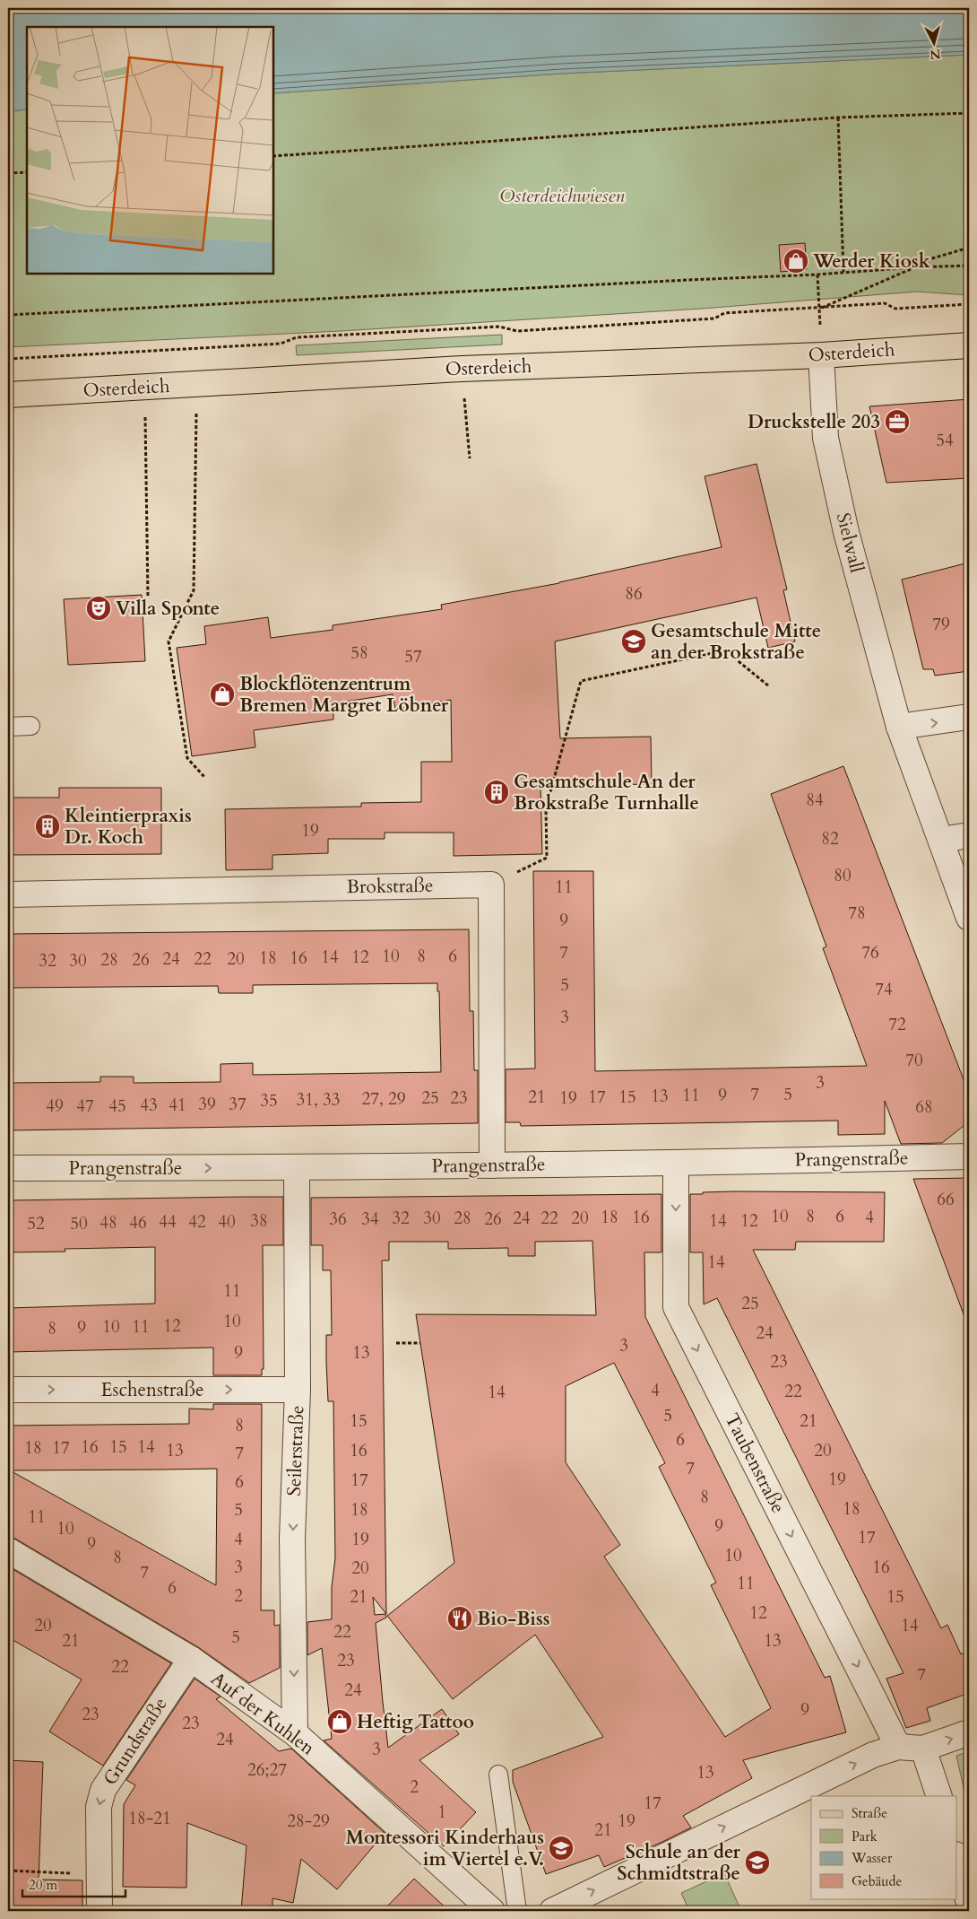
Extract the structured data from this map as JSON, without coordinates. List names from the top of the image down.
{
  "streets": {
    "main road": ["Osterdeich"],
    "street": [
      "Sielwall",
      "Brokstraße",
      "Prangenstraße",
      "Eschenstraße",
      "Seilerstraße",
      "Taubenstraße",
      "Auf der Kuhlen",
      "Grundstraße"
    ]
  },
  "crossings": [
    ["Osterdeich", "Sielwall"],
    ["Prangenstraße", "Seilerstraße"],
    ["Prangenstraße", "Taubenstraße"],
    ["Eschenstraße", "Seilerstraße"],
    ["Seilerstraße", "Auf der Kuhlen"],
    ["Auf der Kuhlen", "Grundstraße"]
  ],
  "one_way": [
    "Eschenstraße",
    "Seilerstraße",
    "Taubenstraße",
    "Grundstraße"
  ],
  "parks": ["Osterdeichwiesen"],
  "places": {
    "shop": ["Werder Kiosk", "Blockflötenzentrum Bremen Margret Löbner", "Heftig Tattoo"],
    "office": ["Druckstelle 203"],
    "theatre": ["Villa Sponte"],
    "school or university": ["Gesamtschule Mitte an der Brokstraße", "Montessori Kinderhaus im Viertel e.V.", "Schule an der Schmidtstraße"],
    "building": ["Gesamtschule An der Brokstraße Turnhalle", "Kleintierpraxis Dr. Koch"],
    "restaurant": ["Bio-Biss"]
  },
  "house_numbers": [
    "54",
    "86",
    "79",
    "58",
    "57",
    "84",
    "19",
    "82",
    "80",
    "11",
    "78",
    "9",
    "7",
    "76",
    "10",
    "8",
    "6",
    "14",
    "12",
    "18",
    "16",
    "24",
    "22",
    "20",
    "28",
    "26",
    "32",
    "30",
    "5",
    "74",
    "3",
    "72",
    "70",
    "3",
    "7",
    "5",
    "11",
    "9",
    "13",
    "21",
    "17",
    "15",
    "25",
    "23",
    "19",
    "27, 29",
    "31, 33",
    "35",
    "39",
    "37",
    "43",
    "41",
    "49",
    "47",
    "45",
    "68",
    "66",
    "10",
    "8",
    "6",
    "18",
    "16",
    "4",
    "32",
    "30",
    "28",
    "24",
    "22",
    "20",
    "36",
    "34",
    "26",
    "38",
    "14",
    "12",
    "44",
    "42",
    "40",
    "48",
    "46",
    "52",
    "50",
    "14",
    "11",
    "25",
    "10",
    "12",
    "10",
    "11",
    "9",
    "8",
    "24",
    "3",
    "9",
    "13",
    "23",
    "4",
    "22",
    "14",
    "5",
    "15",
    "21",
    "8",
    "6",
    "16",
    "15",
    "14",
    "18",
    "17",
    "13",
    "16",
    "20",
    "7",
    "7",
    "19",
    "17",
    "6",
    "8",
    "18",
    "5",
    "18",
    "11",
    "9",
    "10",
    "17",
    "4",
    "19",
    "9",
    "10",
    "8",
    "3",
    "16",
    "20",
    "7",
    "11",
    "6",
    "2",
    "21",
    "15",
    "12",
    "20",
    "14",
    "22",
    "5",
    "21",
    "13",
    "23",
    "22",
    "7",
    "24",
    "9",
    "23",
    "23",
    "24",
    "3",
    "26;27",
    "13",
    "2",
    "17",
    "1",
    "18-21",
    "28-29",
    "19",
    "21"
  ],
  "legend": [
    "Straße",
    "Park",
    "Wasser",
    "Gebäude"
  ],
  "scale_bar": "20 m",
  "north": "bottom"
}
